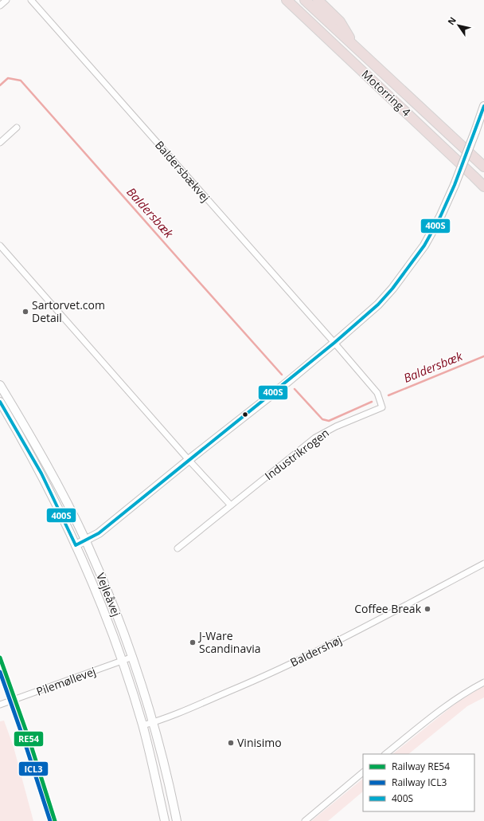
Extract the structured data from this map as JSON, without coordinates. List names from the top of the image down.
{
  "streets": {
    "highway": ["Motorring 4"],
    "street": [
      "Baldersbækvej",
      "Industrikrogen",
      "Vejleåvej",
      "Baldershøj",
      "Pilemøllevej"
    ]
  },
  "crossings": [
    ["Baldersbækvej", "Industrikrogen"],
    ["Vejleåvej", "Baldershøj"],
    ["Vejleåvej", "Pilemøllevej"]
  ],
  "water": ["Baldersbæk"],
  "places": [
    "Sartorvet.com Detail",
    "Coffee Break",
    "J-Ware Scandinavia",
    "Vinisimo"
  ],
  "lines": ["transit line 400S", "rail line RE54", "rail line ICL3"],
  "legend": ["Railway RE54", "Railway ICL3", "400S"],
  "north": "top left"
}
